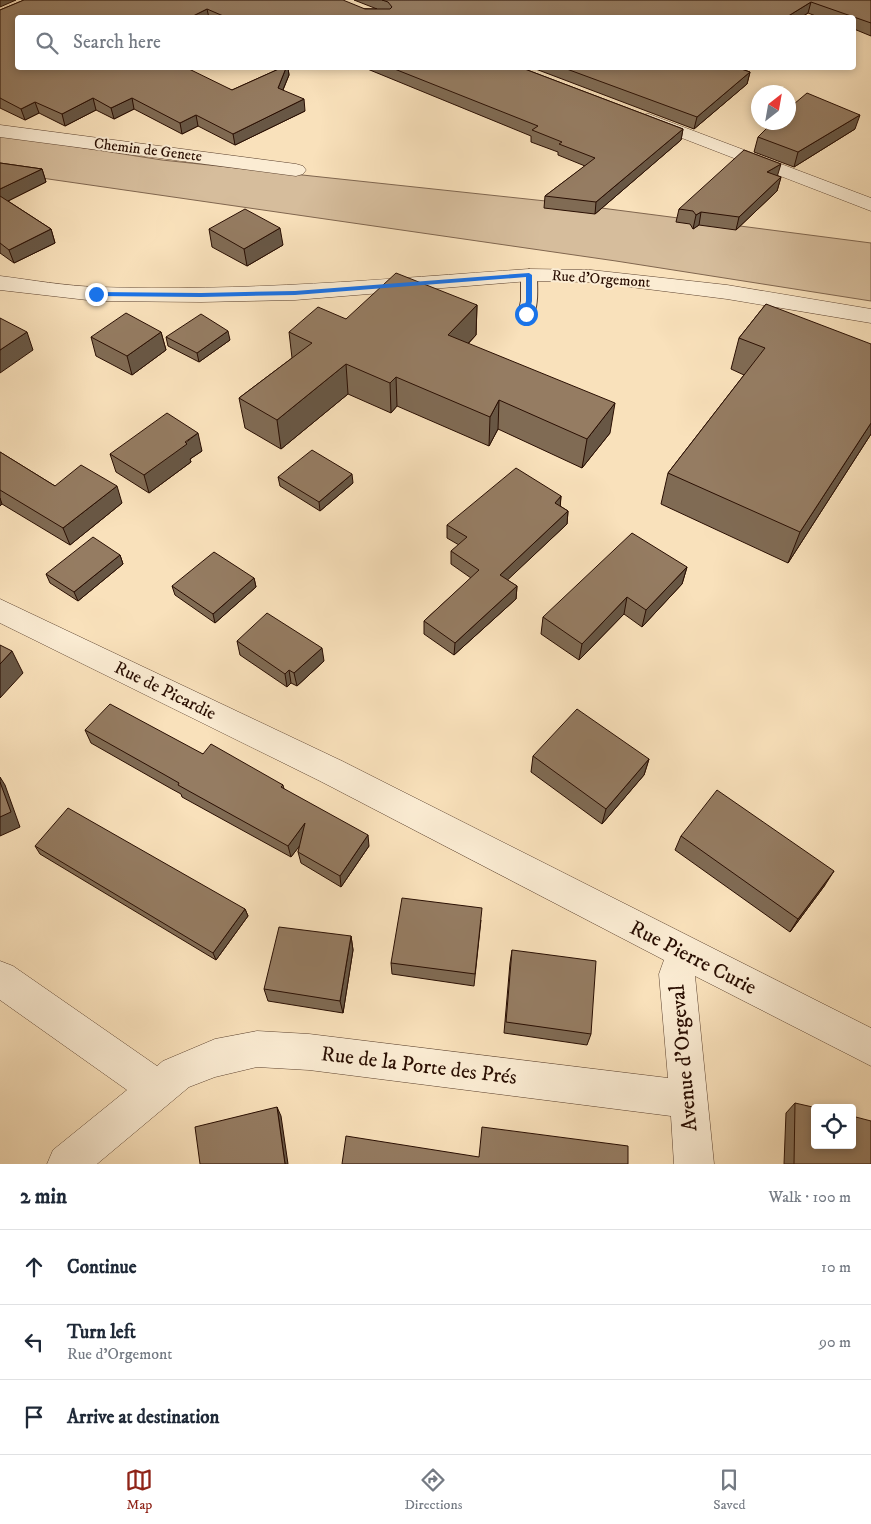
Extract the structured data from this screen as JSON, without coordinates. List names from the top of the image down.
{
  "streets": {
    "street": [
      "Chemin de Genete",
      "Rue d'Orgemont",
      "Rue de Picardie",
      "Rue Pierre Curie",
      "Avenue d'Orgeval",
      "Rue de la Porte des Prés"
    ]
  },
  "crossings": [
    ["Rue de Picardie", "Rue Pierre Curie"],
    ["Rue Pierre Curie", "Avenue d'Orgeval"],
    ["Avenue d'Orgeval", "Rue de la Porte des Prés"]
  ],
  "north": "top right",
  "page": {
    "search": "Search here",
    "heading": ["2 min", "Walk · 100 m"],
    "list": [
      ["Continue", "10 m"],
      ["Turn left", "Rue d'Orgemont", "90 m"],
      "Arrive at destination"
    ],
    "nav": ["Map", "Directions", "Saved"]
  }
}
